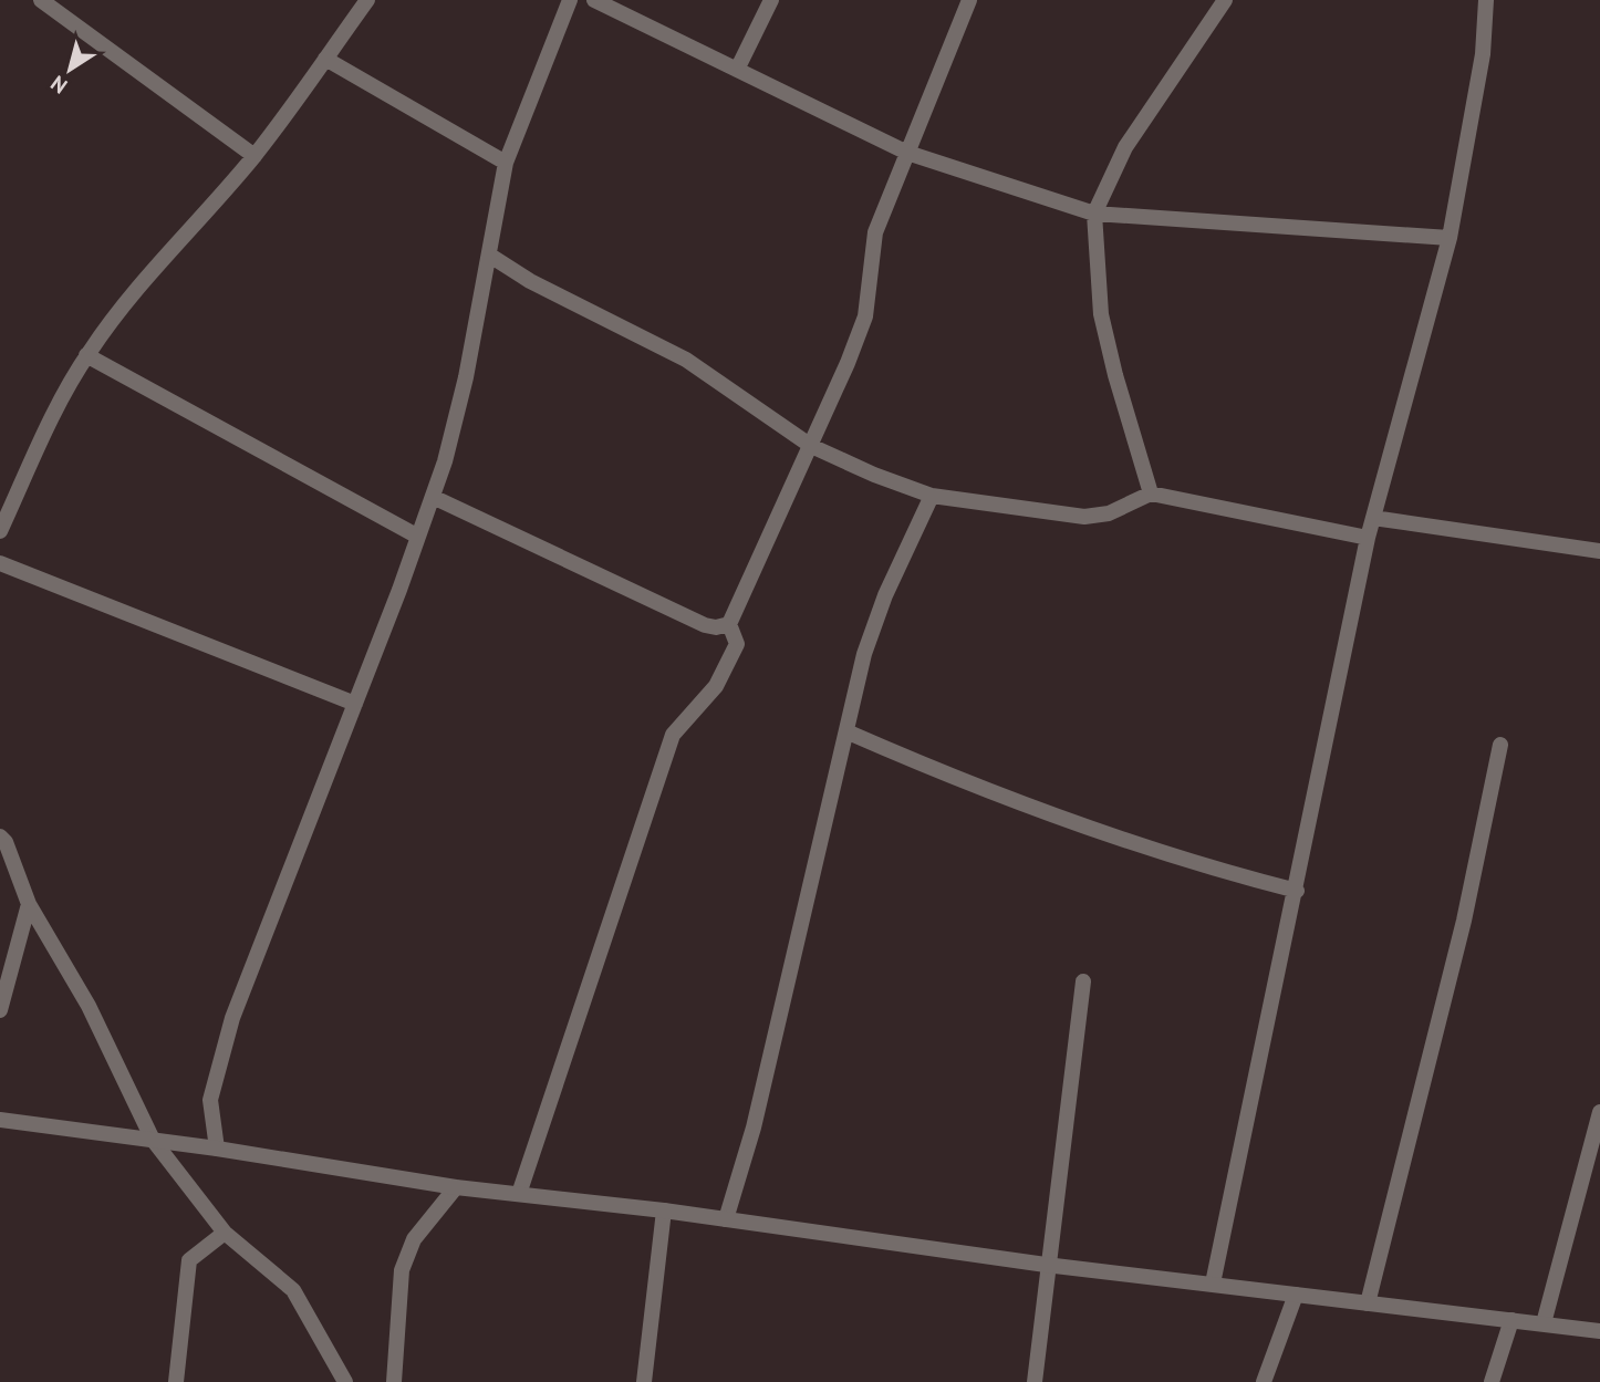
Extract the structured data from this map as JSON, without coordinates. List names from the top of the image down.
{
  "north": "bottom left"
}
